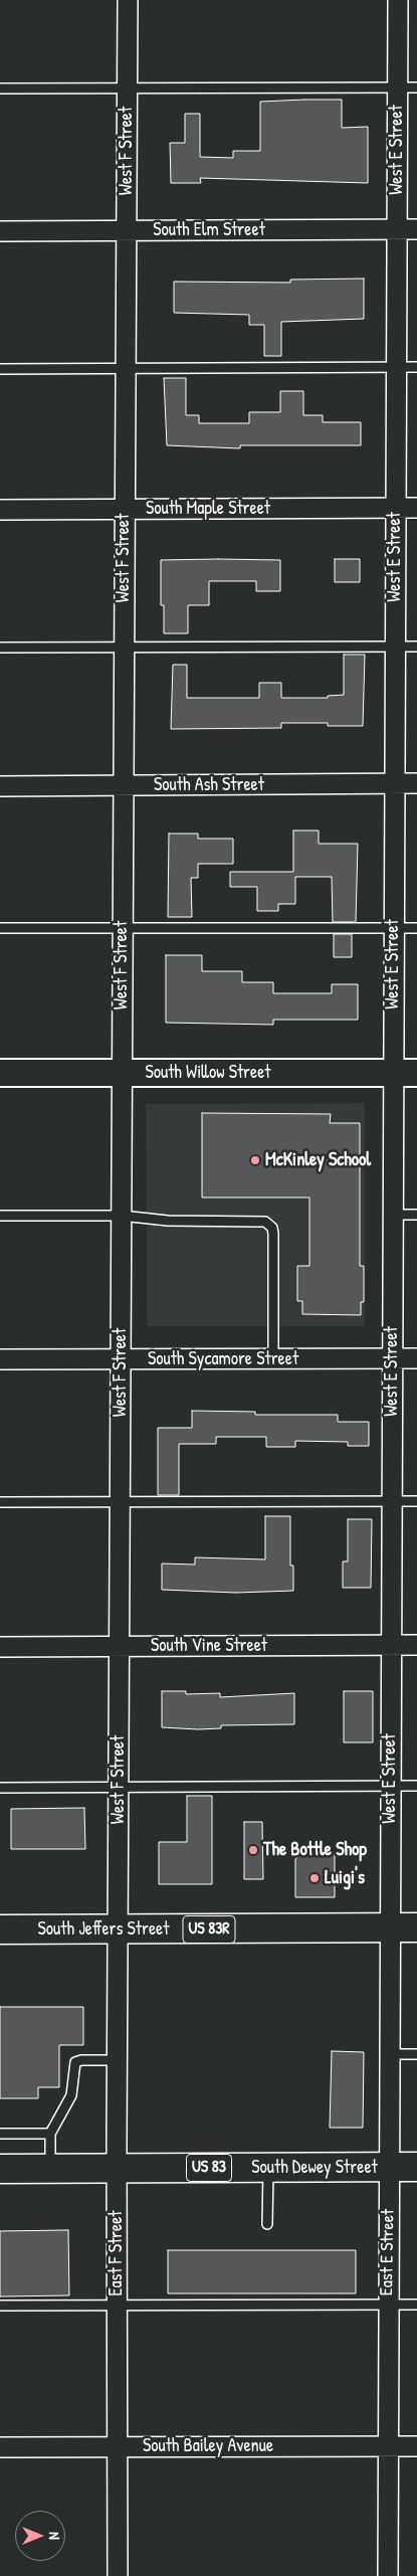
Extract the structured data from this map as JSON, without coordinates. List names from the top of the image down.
{
  "streets": {
    "highway": [
      "South Jeffers Street",
      "US 83R",
      "US 83",
      "South Dewey Street"
    ],
    "main road": ["South Willow Street"],
    "street": [
      "West E Street",
      "West F Street",
      "South Elm Street",
      "South Maple Street",
      "South Ash Street",
      "South Sycamore Street",
      "South Vine Street",
      "East E Street",
      "East F Street",
      "South Bailey Avenue"
    ]
  },
  "crossings": [
    ["West E Street", "South Elm Street"],
    ["West E Street", "South Maple Street"],
    ["West E Street", "South Ash Street"],
    ["West E Street", "South Willow Street"],
    ["West E Street", "South Sycamore Street"],
    ["West E Street", "South Vine Street"],
    ["West E Street", "South Jeffers Street"],
    ["West E Street", "East E Street"],
    ["West F Street", "South Elm Street"],
    ["West F Street", "South Maple Street"],
    ["West F Street", "South Ash Street"],
    ["West F Street", "South Willow Street"],
    ["West F Street", "South Sycamore Street"],
    ["West F Street", "South Vine Street"],
    ["West F Street", "South Jeffers Street"],
    ["West F Street", "East F Street"],
    ["South Jeffers Street", "East E Street"],
    ["South Jeffers Street", "East F Street"],
    ["South Dewey Street", "East E Street"],
    ["South Dewey Street", "East F Street"],
    ["East E Street", "South Bailey Avenue"],
    ["East F Street", "South Bailey Avenue"]
  ],
  "places": ["McKinley School", "The Bottle Shop", "Luigi's"],
  "north": "right"
}
